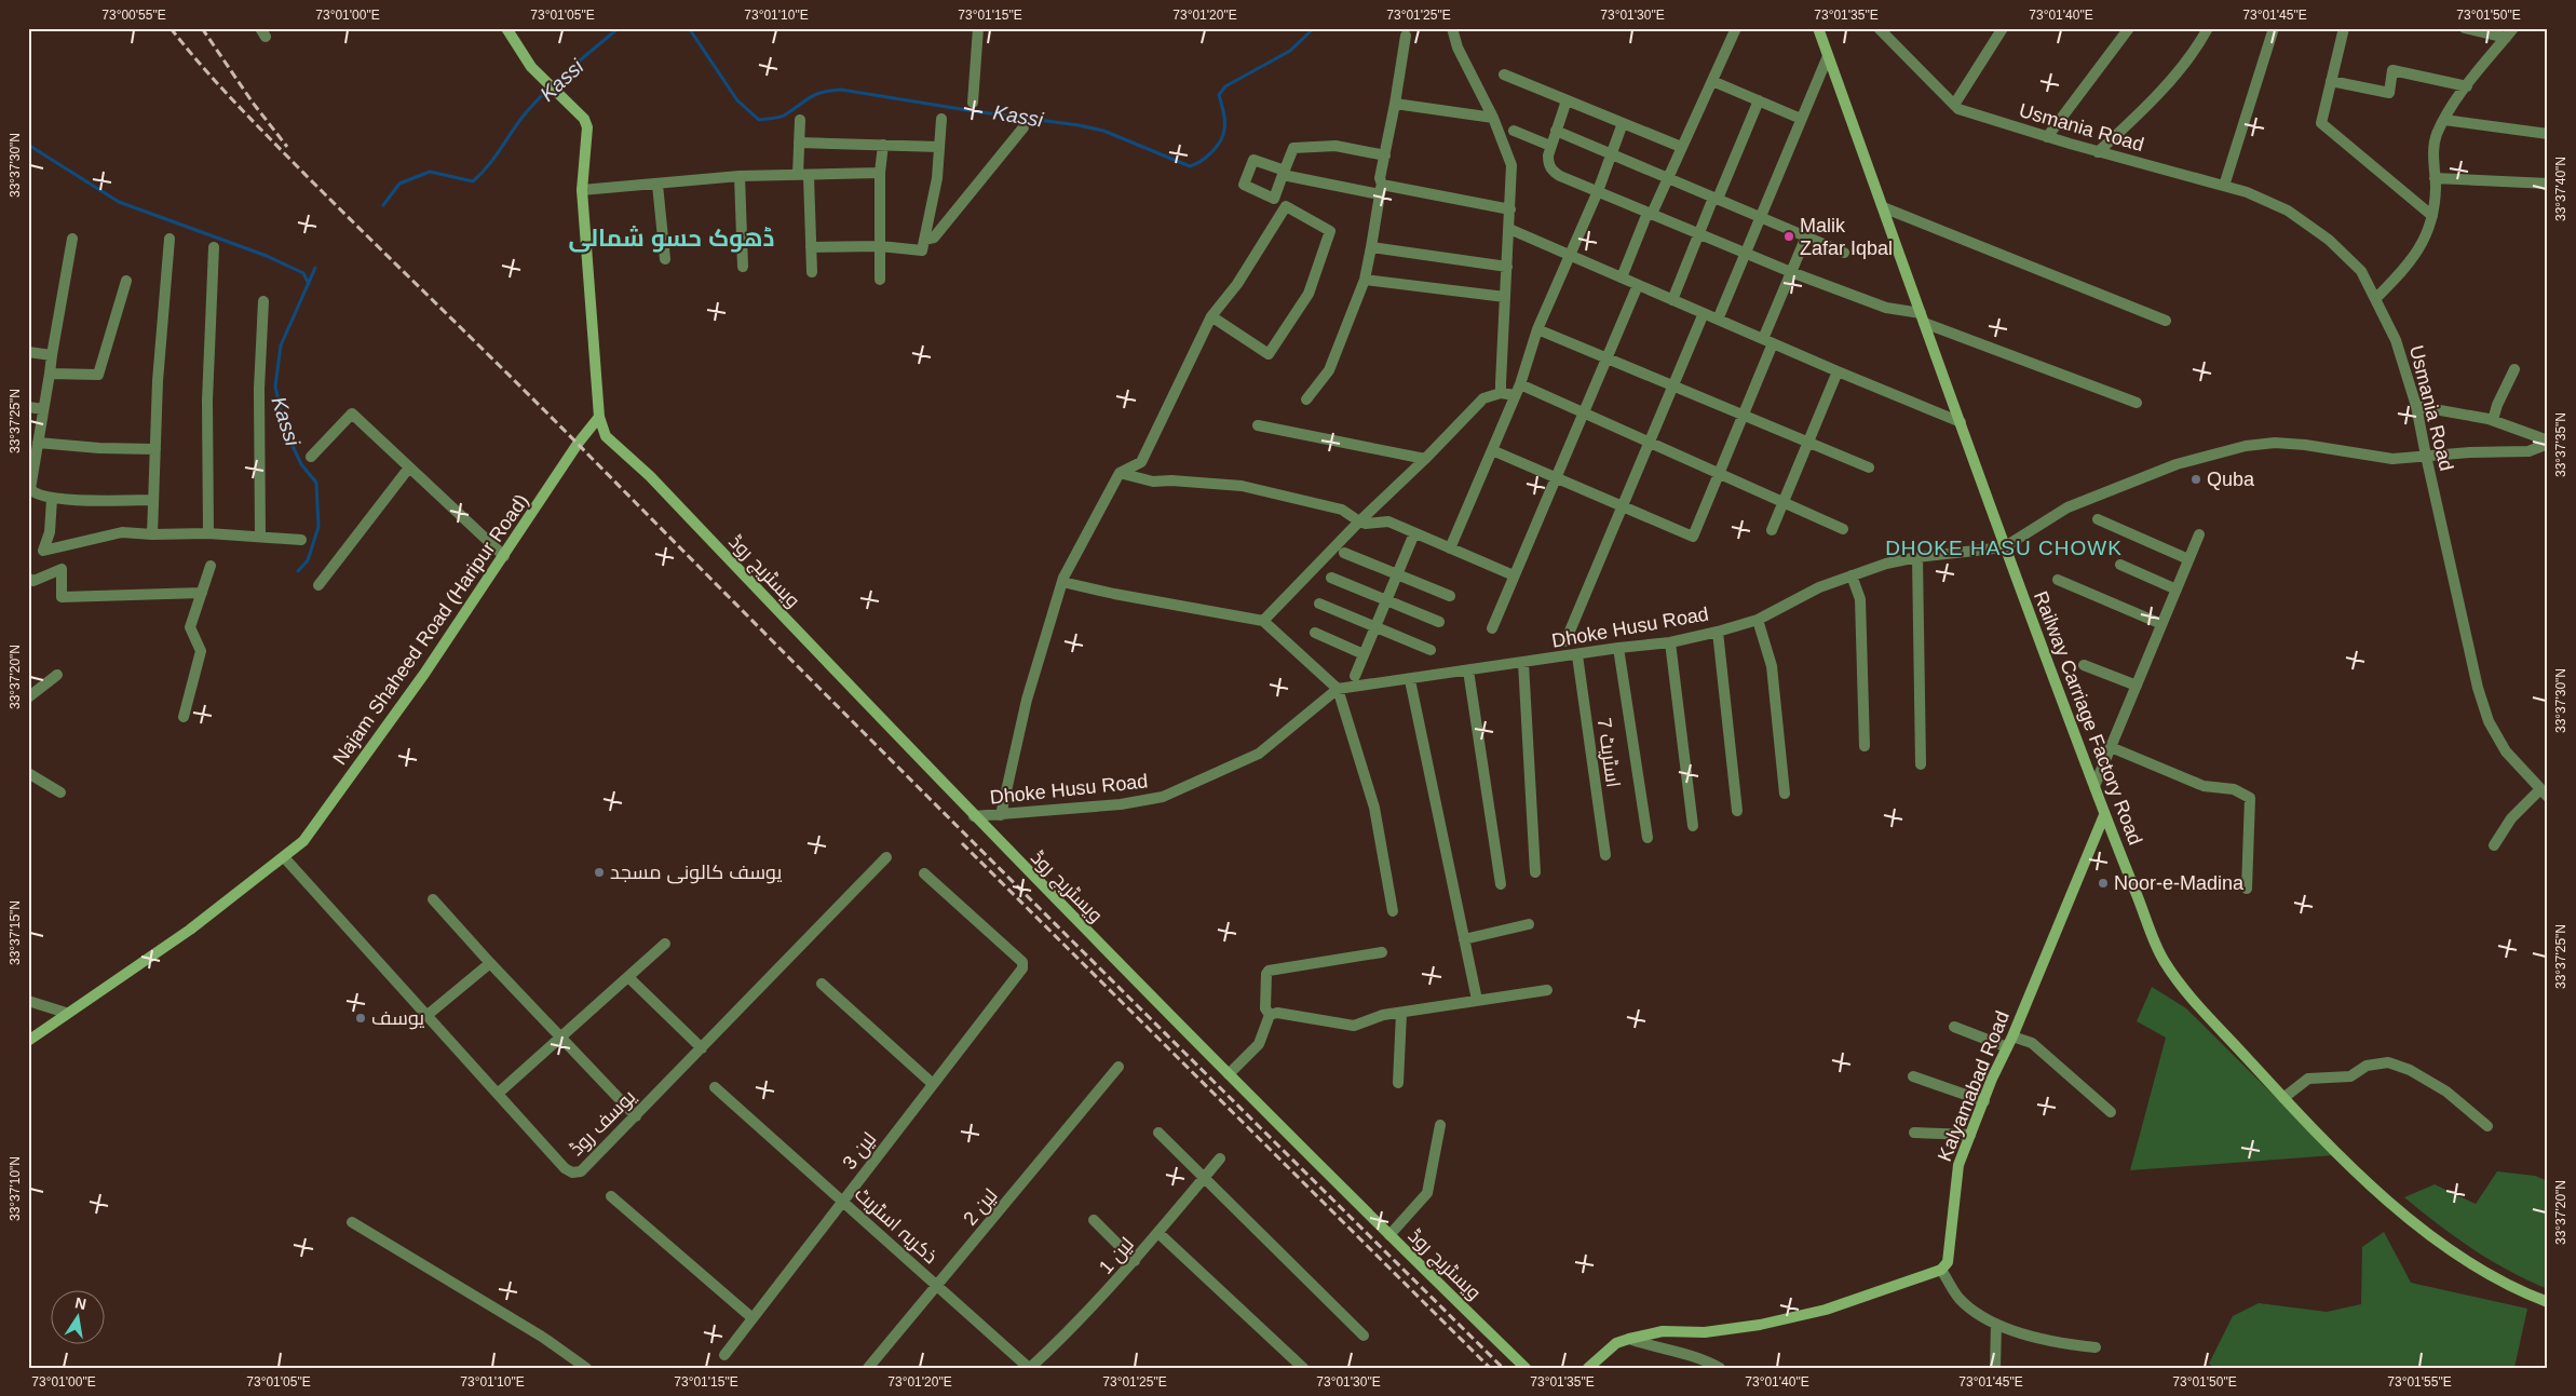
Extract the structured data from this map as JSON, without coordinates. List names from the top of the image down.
{
  "streets": {
    "main road": [
      "ویسٹریج روڈ",
      "Najam Shaheed Road (Haripur Road)",
      "Railway Carriage Factory Road",
      "Kalyamabad Road"
    ],
    "street": [
      "Usmania Road",
      "Dhoke Husu Road",
      "اسٹریٹ 7",
      "یوسف روڈ",
      "لین 3",
      "لین 2",
      "ذکریہ اسٹریٹ",
      "لین 1"
    ]
  },
  "crossings": [
    ["Usmania Road", "Dhoke Husu Road"],
    ["ویسٹریج روڈ", "Dhoke Husu Road"],
    ["ویسٹریج روڈ", "Najam Shaheed Road (Haripur Road)"],
    ["Dhoke Husu Road", "Railway Carriage Factory Road"],
    ["Dhoke Husu Road", "اسٹریٹ 7"],
    ["Najam Shaheed Road (Haripur Road)", "یوسف روڈ"],
    ["Railway Carriage Factory Road", "Kalyamabad Road"],
    ["لین 3", "ذکریہ اسٹریٹ"],
    ["لین 2", "ذکریہ اسٹریٹ"],
    ["ذکریہ اسٹریٹ", "لین 1"]
  ],
  "districts": ["ڈھوک حسو شمالی", "DHOKE HASU CHOWK"],
  "water": ["Kassi"],
  "places": [
    "Malik Zafar Iqbal",
    "Quba",
    "یوسف کالونی مسجد",
    "Noor-e-Madina",
    "یوسف"
  ],
  "north": "top",
  "coordinates": [
    "73°00'55\"E",
    "73°01'00\"E",
    "73°01'05\"E",
    "73°01'10\"E",
    "73°01'15\"E",
    "73°01'20\"E",
    "73°01'25\"E",
    "73°01'30\"E",
    "73°01'35\"E",
    "73°01'40\"E",
    "73°01'45\"E",
    "73°01'50\"E",
    "33°37'30\"N",
    "33°37'40\"N",
    "33°37'25\"N",
    "33°37'35\"N",
    "33°37'20\"N",
    "33°37'15\"N",
    "33°37'10\"N",
    "73°01'55\"E"
  ]
}
